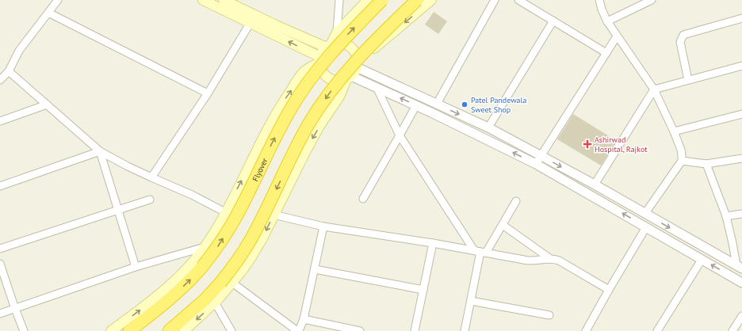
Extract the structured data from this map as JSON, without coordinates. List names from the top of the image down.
{
  "streets": {
    "highway": ["Flyover"]
  },
  "places": {
    "other": ["Patel Pandewala Sweet Shop"],
    "health": ["Ashirwad Hospital, Rajkot"]
  }
}
